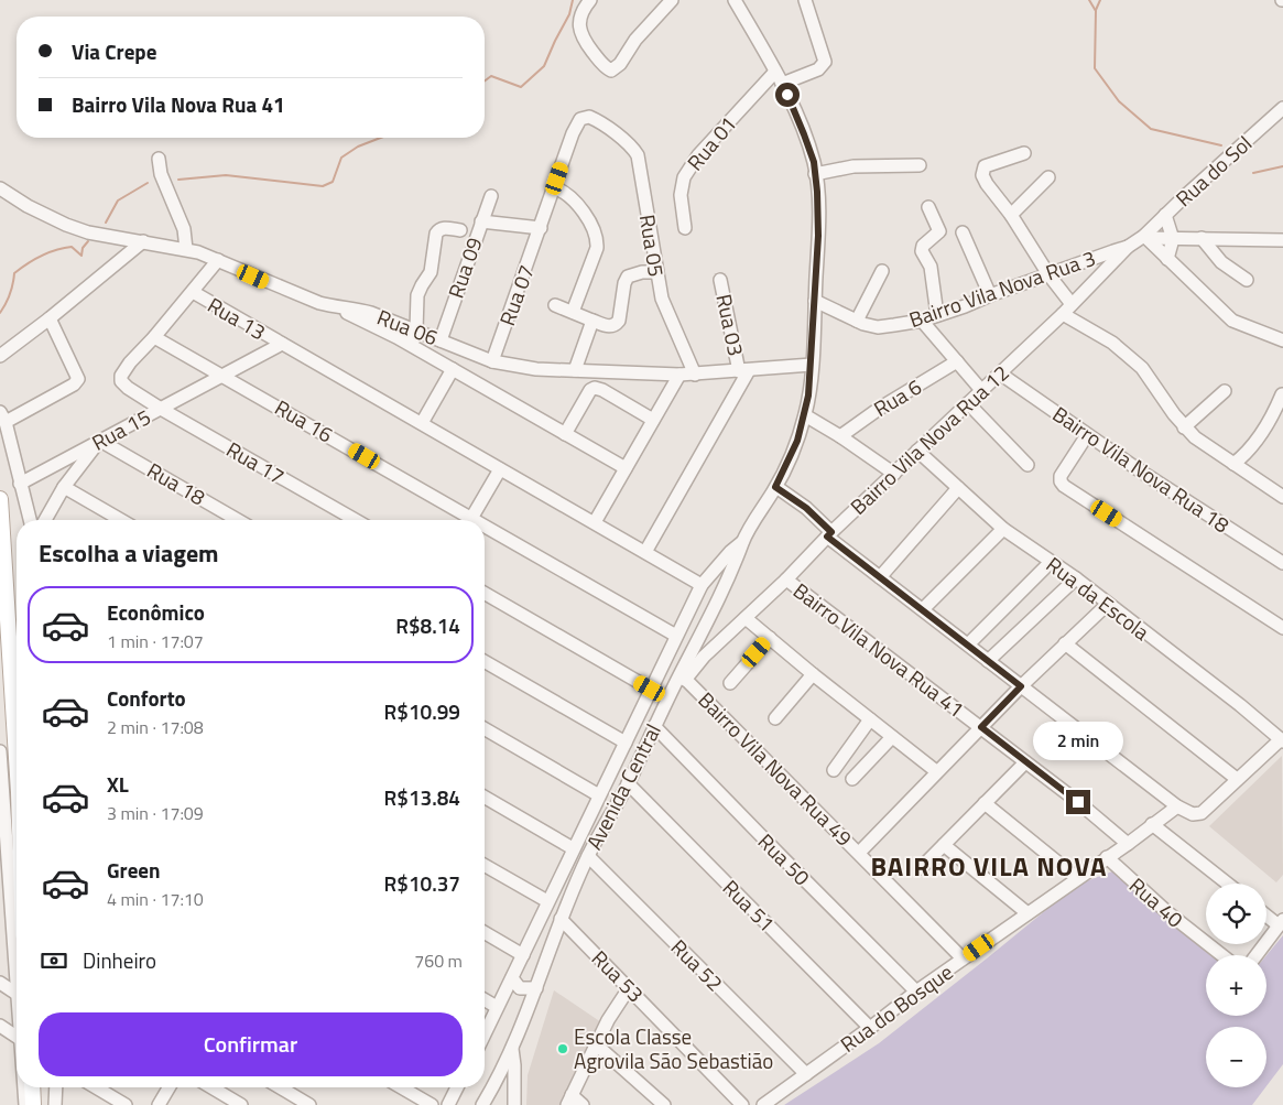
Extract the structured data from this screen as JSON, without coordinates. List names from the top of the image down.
{
  "streets": {
    "street": [
      "Rua 01",
      "Rua do Sol",
      "Rua 05",
      "Rua 09",
      "Bairro Vila Nova Rua 3",
      "Rua 07",
      "Rua 13",
      "Rua 03",
      "Rua 06",
      "Rua 6",
      "Rua 16",
      "Rua 15",
      "Bairro Vila Nova Rua 12",
      "Rua 17",
      "Bairro Vila Nova Rua 18",
      "Rua 18",
      "Rua da Escola",
      "Bairro Vila Nova Rua 41",
      "Bairro Vila Nova Rua 49",
      "Avenida Central",
      "Rua 50",
      "Rua 40",
      "Rua 51",
      "Rua 52",
      "Rua 53",
      "Rua do Bosque"
    ]
  },
  "crossings": [
    ["Rua do Sol", "Bairro Vila Nova Rua 3"],
    ["Rua do Sol", "Bairro Vila Nova Rua 12"],
    ["Rua 05", "Rua 07"],
    ["Rua 05", "Rua 06"],
    ["Rua 09", "Rua 06"],
    ["Bairro Vila Nova Rua 3", "Bairro Vila Nova Rua 12"],
    ["Rua 07", "Rua 06"],
    ["Rua 13", "Rua 15"],
    ["Rua 13", "Avenida Central"],
    ["Rua 03", "Rua 06"],
    ["Rua 16", "Rua 15"],
    ["Rua 16", "Rua 17"],
    ["Rua 16", "Avenida Central"],
    ["Rua 15", "Rua 17"],
    ["Rua 15", "Rua 18"],
    ["Bairro Vila Nova Rua 12", "Bairro Vila Nova Rua 18"],
    ["Bairro Vila Nova Rua 12", "Rua da Escola"],
    ["Bairro Vila Nova Rua 12", "Bairro Vila Nova Rua 41"],
    ["Bairro Vila Nova Rua 12", "Bairro Vila Nova Rua 49"],
    ["Bairro Vila Nova Rua 12", "Avenida Central"],
    ["Bairro Vila Nova Rua 41", "Rua do Bosque"],
    ["Bairro Vila Nova Rua 49", "Avenida Central"],
    ["Bairro Vila Nova Rua 49", "Rua do Bosque"],
    ["Avenida Central", "Rua 50"],
    ["Avenida Central", "Rua 51"],
    ["Avenida Central", "Rua 52"],
    ["Avenida Central", "Rua 53"],
    ["Rua 50", "Rua do Bosque"],
    ["Rua 40", "Rua do Bosque"],
    ["Rua 51", "Rua do Bosque"],
    ["Rua 52", "Rua do Bosque"]
  ],
  "districts": ["BAIRRO VILA NOVA"],
  "places": ["Escola Classe Agrovila São Sebastião"],
  "page": {
    "banner": ["Via Crepe", "Bairro Vila Nova Rua 41"],
    "heading": "Escolha a viagem",
    "list": [
      {
        "name": "Econômico",
        "note": "1 min · 17:07",
        "value": "R$8.14"
      },
      {
        "name": "Conforto",
        "note": "2 min · 17:08",
        "value": "R$10.99"
      },
      {
        "name": "XL",
        "note": "3 min · 17:09",
        "value": "R$13.84"
      },
      {
        "name": "Green",
        "note": "4 min · 17:10",
        "value": "R$10.37"
      }
    ],
    "bubble": "2 min",
    "map_buttons": ["+", "−"],
    "pay": ["Dinheiro", "760 m"],
    "buttons": "Confirmar"
  }
}
